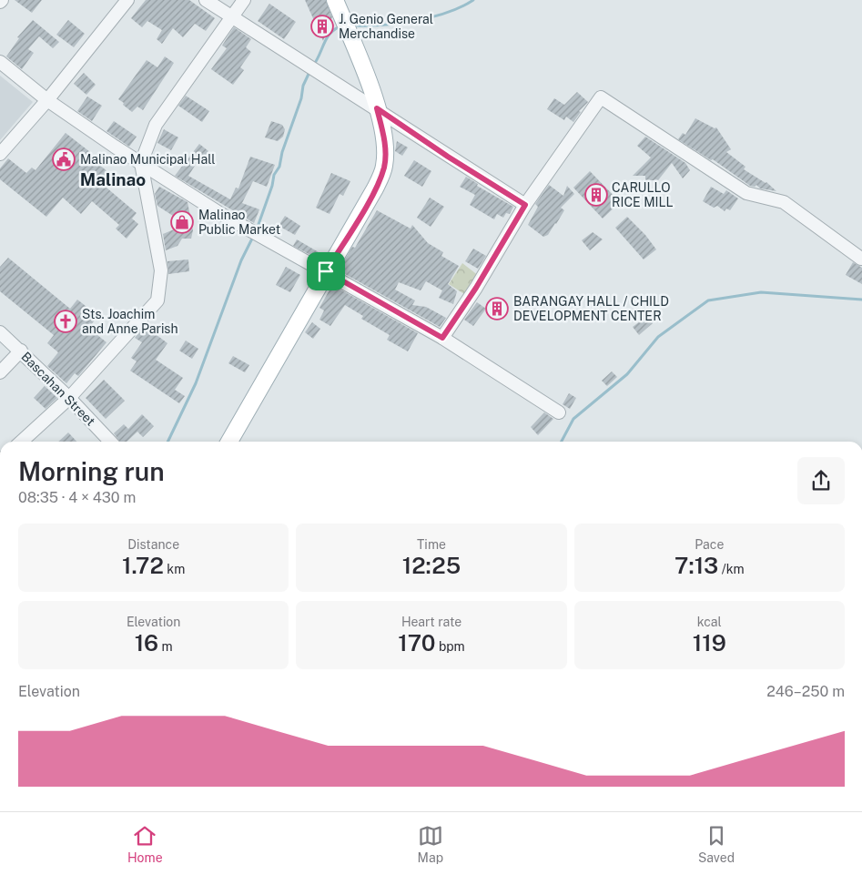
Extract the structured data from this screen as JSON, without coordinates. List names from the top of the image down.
{
  "streets": {
    "street": ["Bascahan Street"]
  },
  "districts": ["Malinao"],
  "places": {
    "building": ["J. Genio General Merchandise", "CARULLO RICE MILL", "BARANGAY HALL / CHILD DEVELOPMENT CENTER"],
    "public building": ["Malinao Municipal Hall"],
    "shop": ["Malinao Public Market"],
    "church": ["Sts. Joachim and Anne Parish"]
  },
  "page": {
    "heading": ["Morning run", "08:35 · 4 × 430 m"],
    "stats": [
      ["Distance", "1.72 km"],
      ["Time", "12:25"],
      ["Pace", "7:13 /km"],
      ["Elevation", "16 m"],
      ["Heart rate", "170 bpm"],
      ["kcal", "119"]
    ],
    "chart": ["Elevation", "246–250 m"],
    "tabs": ["Home", "Map", "Saved"]
  }
}
